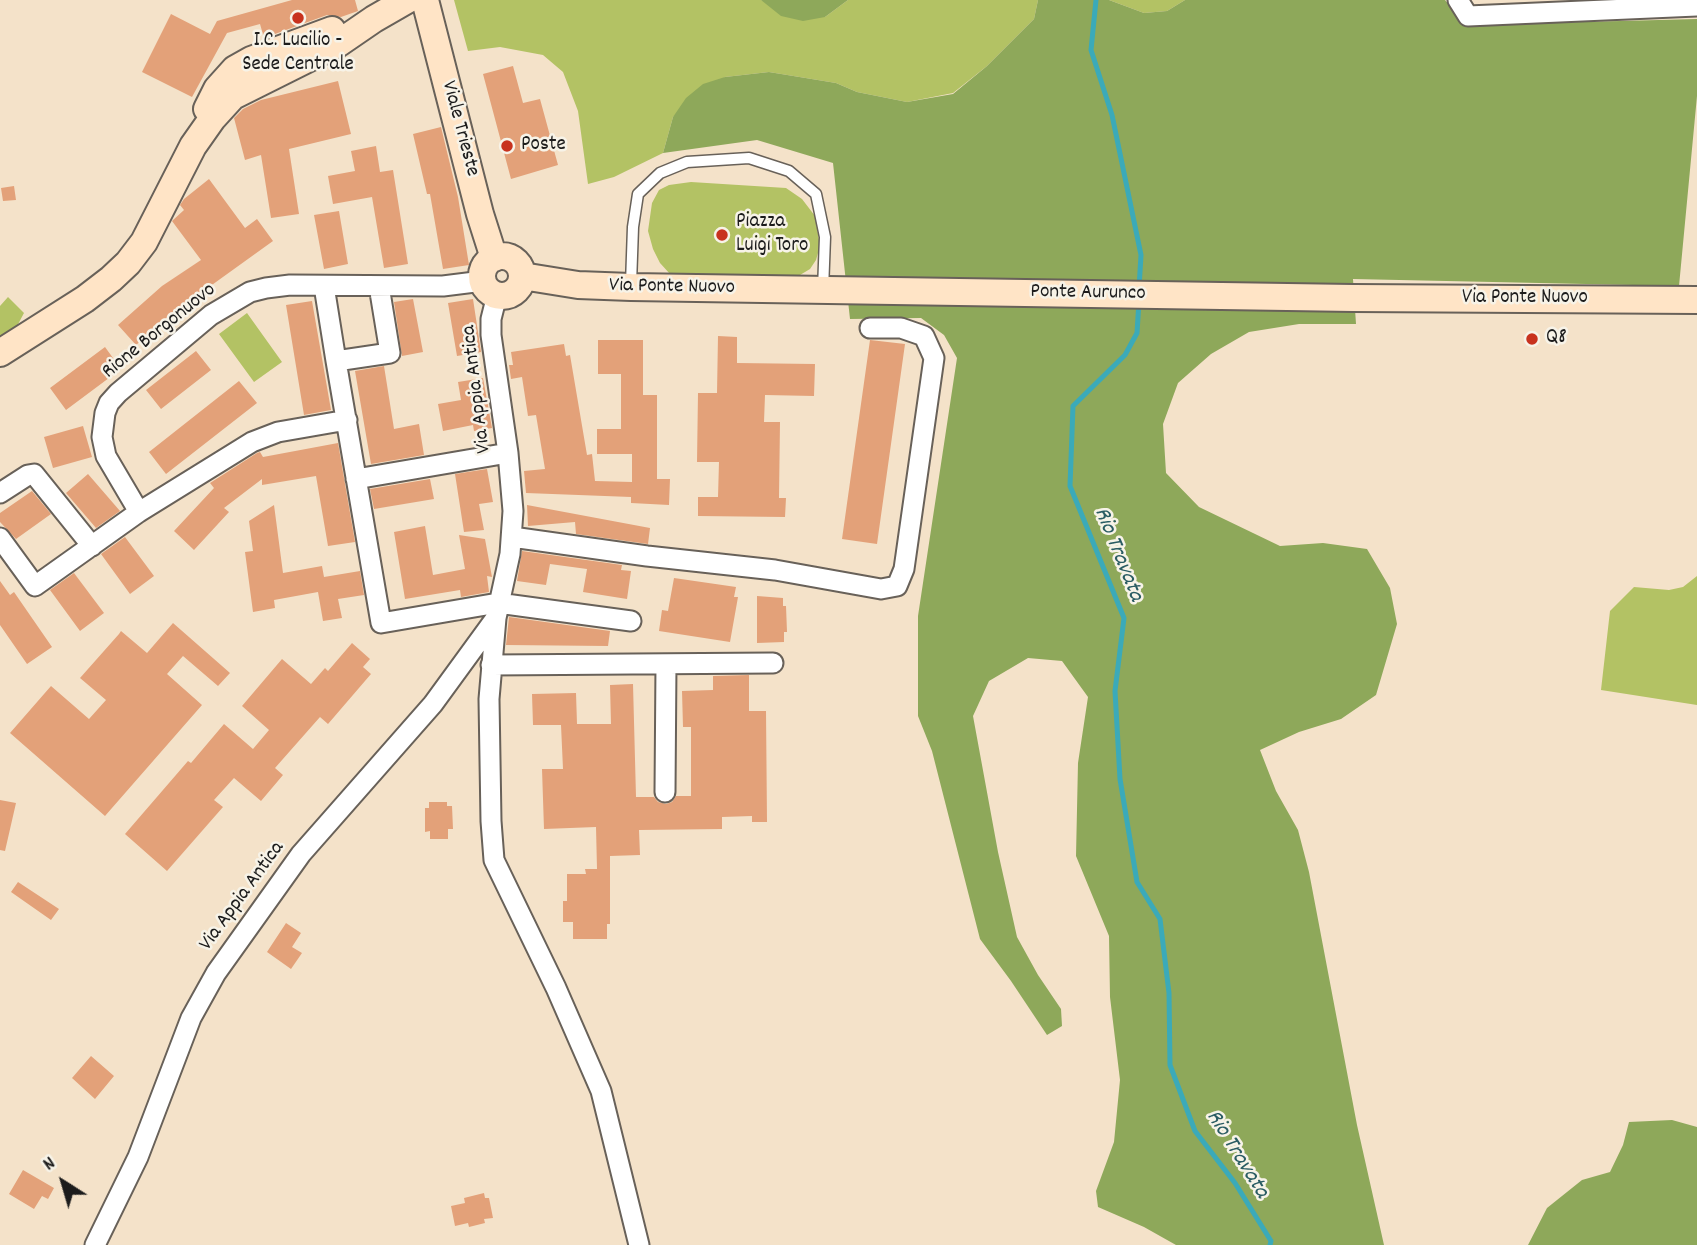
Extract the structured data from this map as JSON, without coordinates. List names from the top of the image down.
{
  "streets": {
    "street": [
      "Viale Trieste",
      "Via Ponte Nuovo",
      "Ponte Aurunco",
      "Rione Borgonuovo",
      "Via Appia Antica"
    ]
  },
  "crossings": [
    ["Viale Trieste", "Via Ponte Nuovo"],
    ["Viale Trieste", "Rione Borgonuovo"],
    ["Viale Trieste", "Via Appia Antica"],
    ["Via Ponte Nuovo", "Ponte Aurunco"],
    ["Via Ponte Nuovo", "Rione Borgonuovo"],
    ["Via Ponte Nuovo", "Via Appia Antica"],
    ["Rione Borgonuovo", "Via Appia Antica"]
  ],
  "water": ["Rio Travata"],
  "places": [
    "I.C. Lucilio - Sede Centrale",
    "Poste",
    "Piazza Luigi Toro",
    "Q8"
  ],
  "north": "top left"
}
